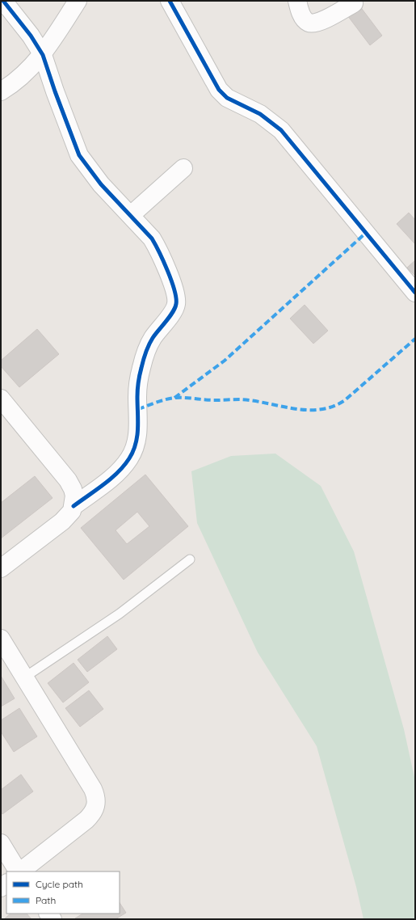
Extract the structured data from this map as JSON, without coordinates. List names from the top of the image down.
{
  "legend": ["Cycle path", "Path"]
}
